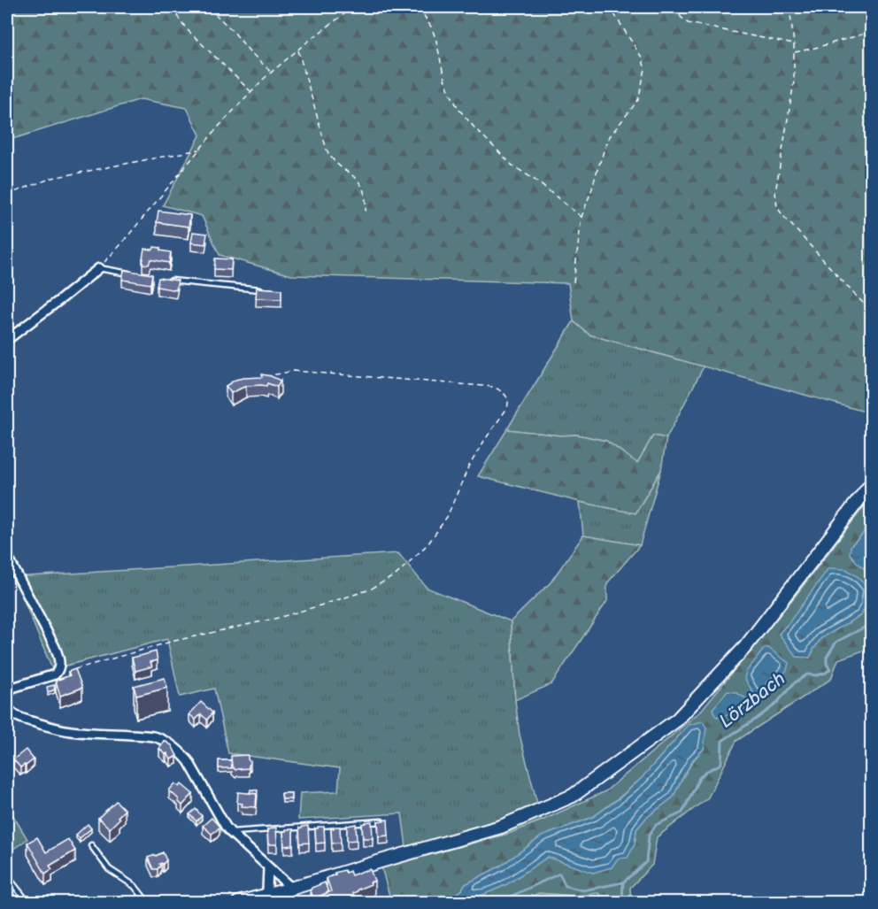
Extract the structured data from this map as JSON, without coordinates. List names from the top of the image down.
{
  "water": ["Lörzbach"]
}
